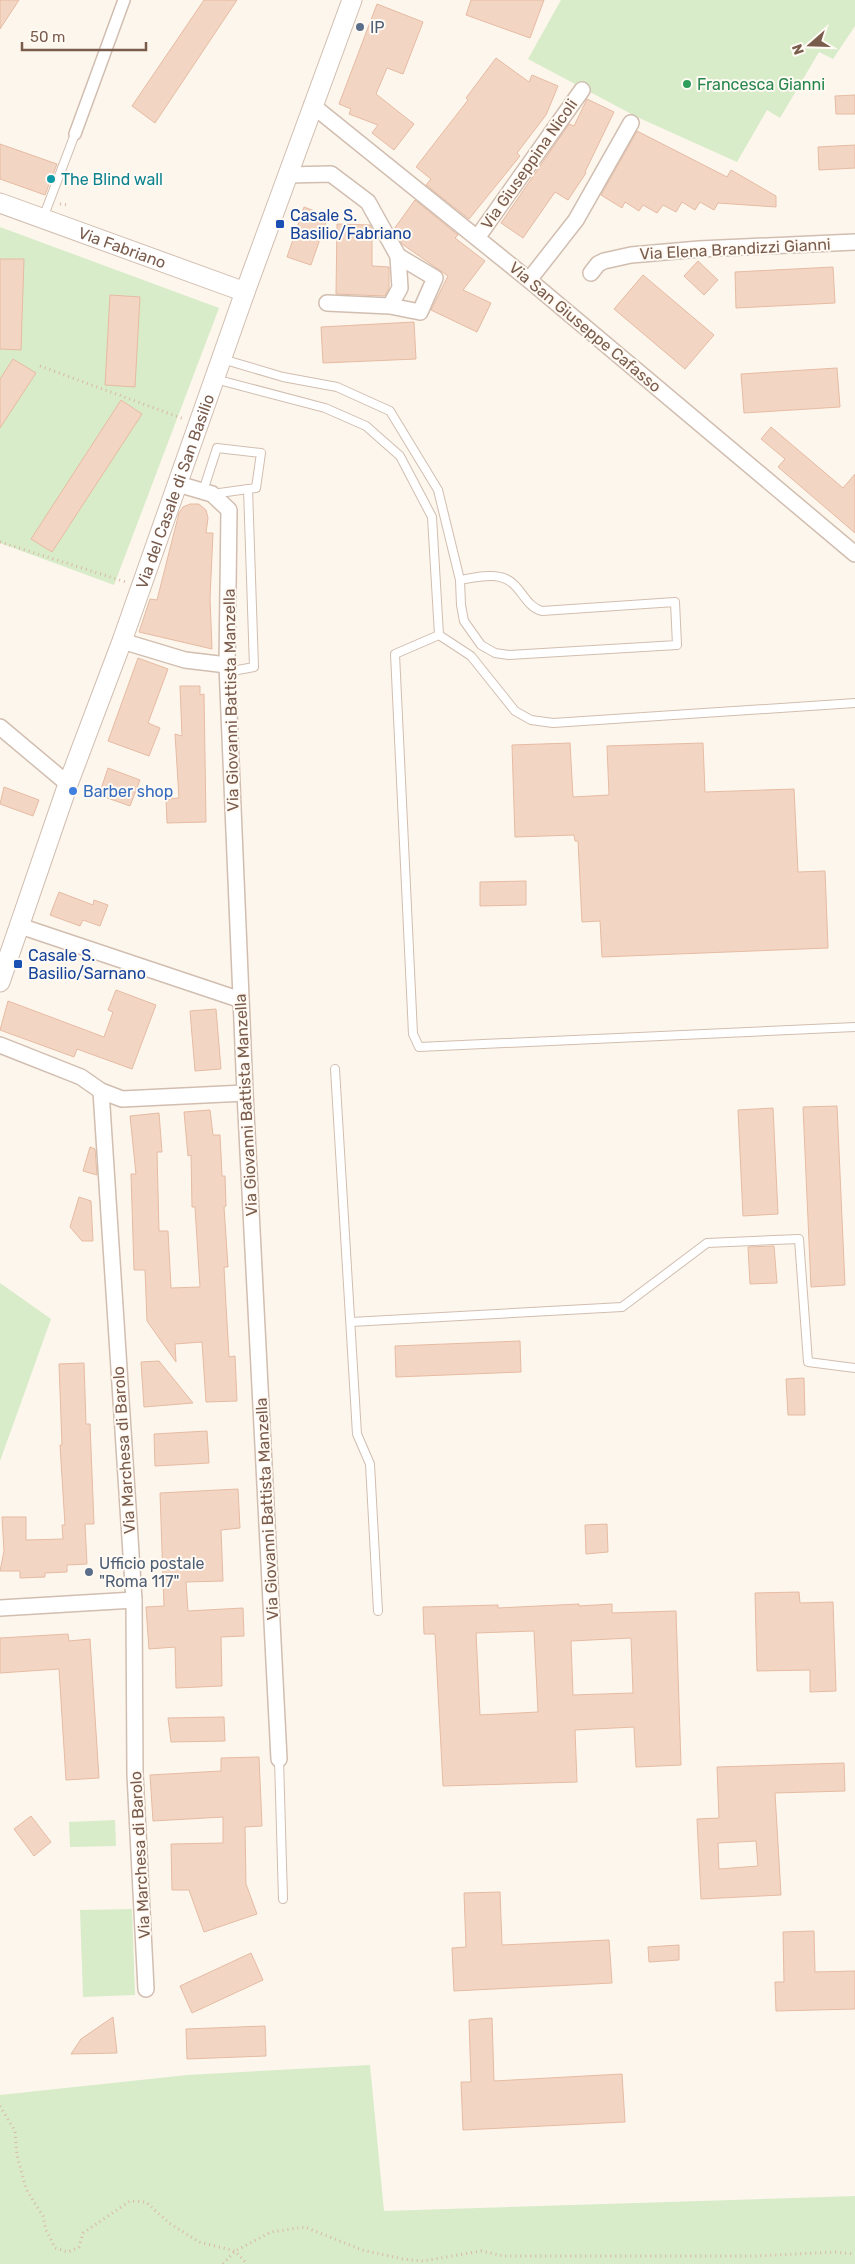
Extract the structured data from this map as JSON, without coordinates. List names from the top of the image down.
{
  "streets": {
    "street": [
      "Via Giuseppina Nicoli",
      "Via Fabriano",
      "Via Elena Brandizzi Gianni",
      "Via San Giuseppe Cafasso",
      "Via del Casale di San Basilio",
      "Via Giovanni Battista Manzella",
      "Via Marchesa di Barolo"
    ]
  },
  "crossings": [
    ["Via Giuseppina Nicoli", "Via San Giuseppe Cafasso"],
    ["Via Fabriano", "Via del Casale di San Basilio"],
    ["Via San Giuseppe Cafasso", "Via del Casale di San Basilio"]
  ],
  "places": {
    "other": [
      "IP",
      "Francesca Gianni",
      "The Blind wall",
      "Barber shop",
      "Ufficio postale \"Roma 117\""
    ],
    "transit": ["Casale S. Basilio/Fabriano", "Casale S. Basilio/Sarnano"]
  },
  "scale_bar": "50 m",
  "north": "left"
}
